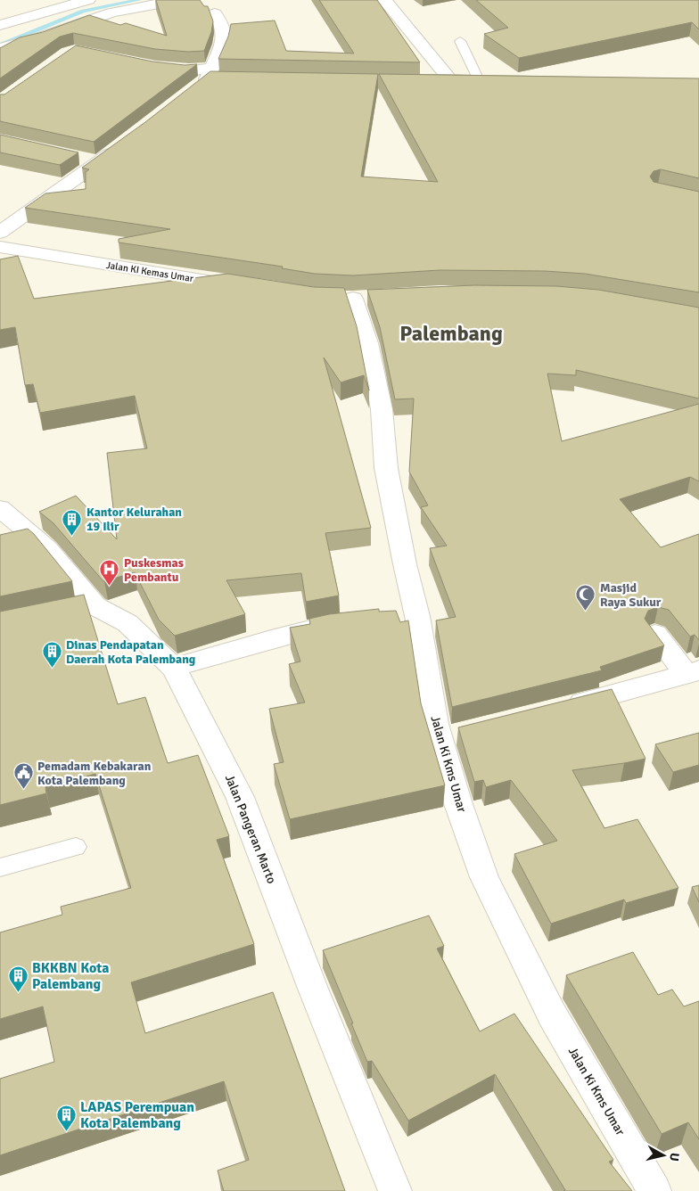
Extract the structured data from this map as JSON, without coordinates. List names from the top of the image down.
{
  "streets": {
    "street": ["Jalan KI Kemas Umar", "Jalan Ki Kms Umar", "Jalan Pangeran Marto"]
  },
  "districts": ["Palembang"],
  "places": {
    "building": [
      "Kantor Kelurahan 19 Ilir",
      "Dinas Pendapatan Daerah Kota Palembang",
      "BKKBN Kota Palembang",
      "LAPAS Perempuan Kota Palembang"
    ],
    "hospital": ["Puskesmas Pembantu"],
    "mosque": ["Masjid Raya Sukur"],
    "public building": ["Pemadam Kebakaran Kota Palembang"]
  },
  "north": "right"
}
